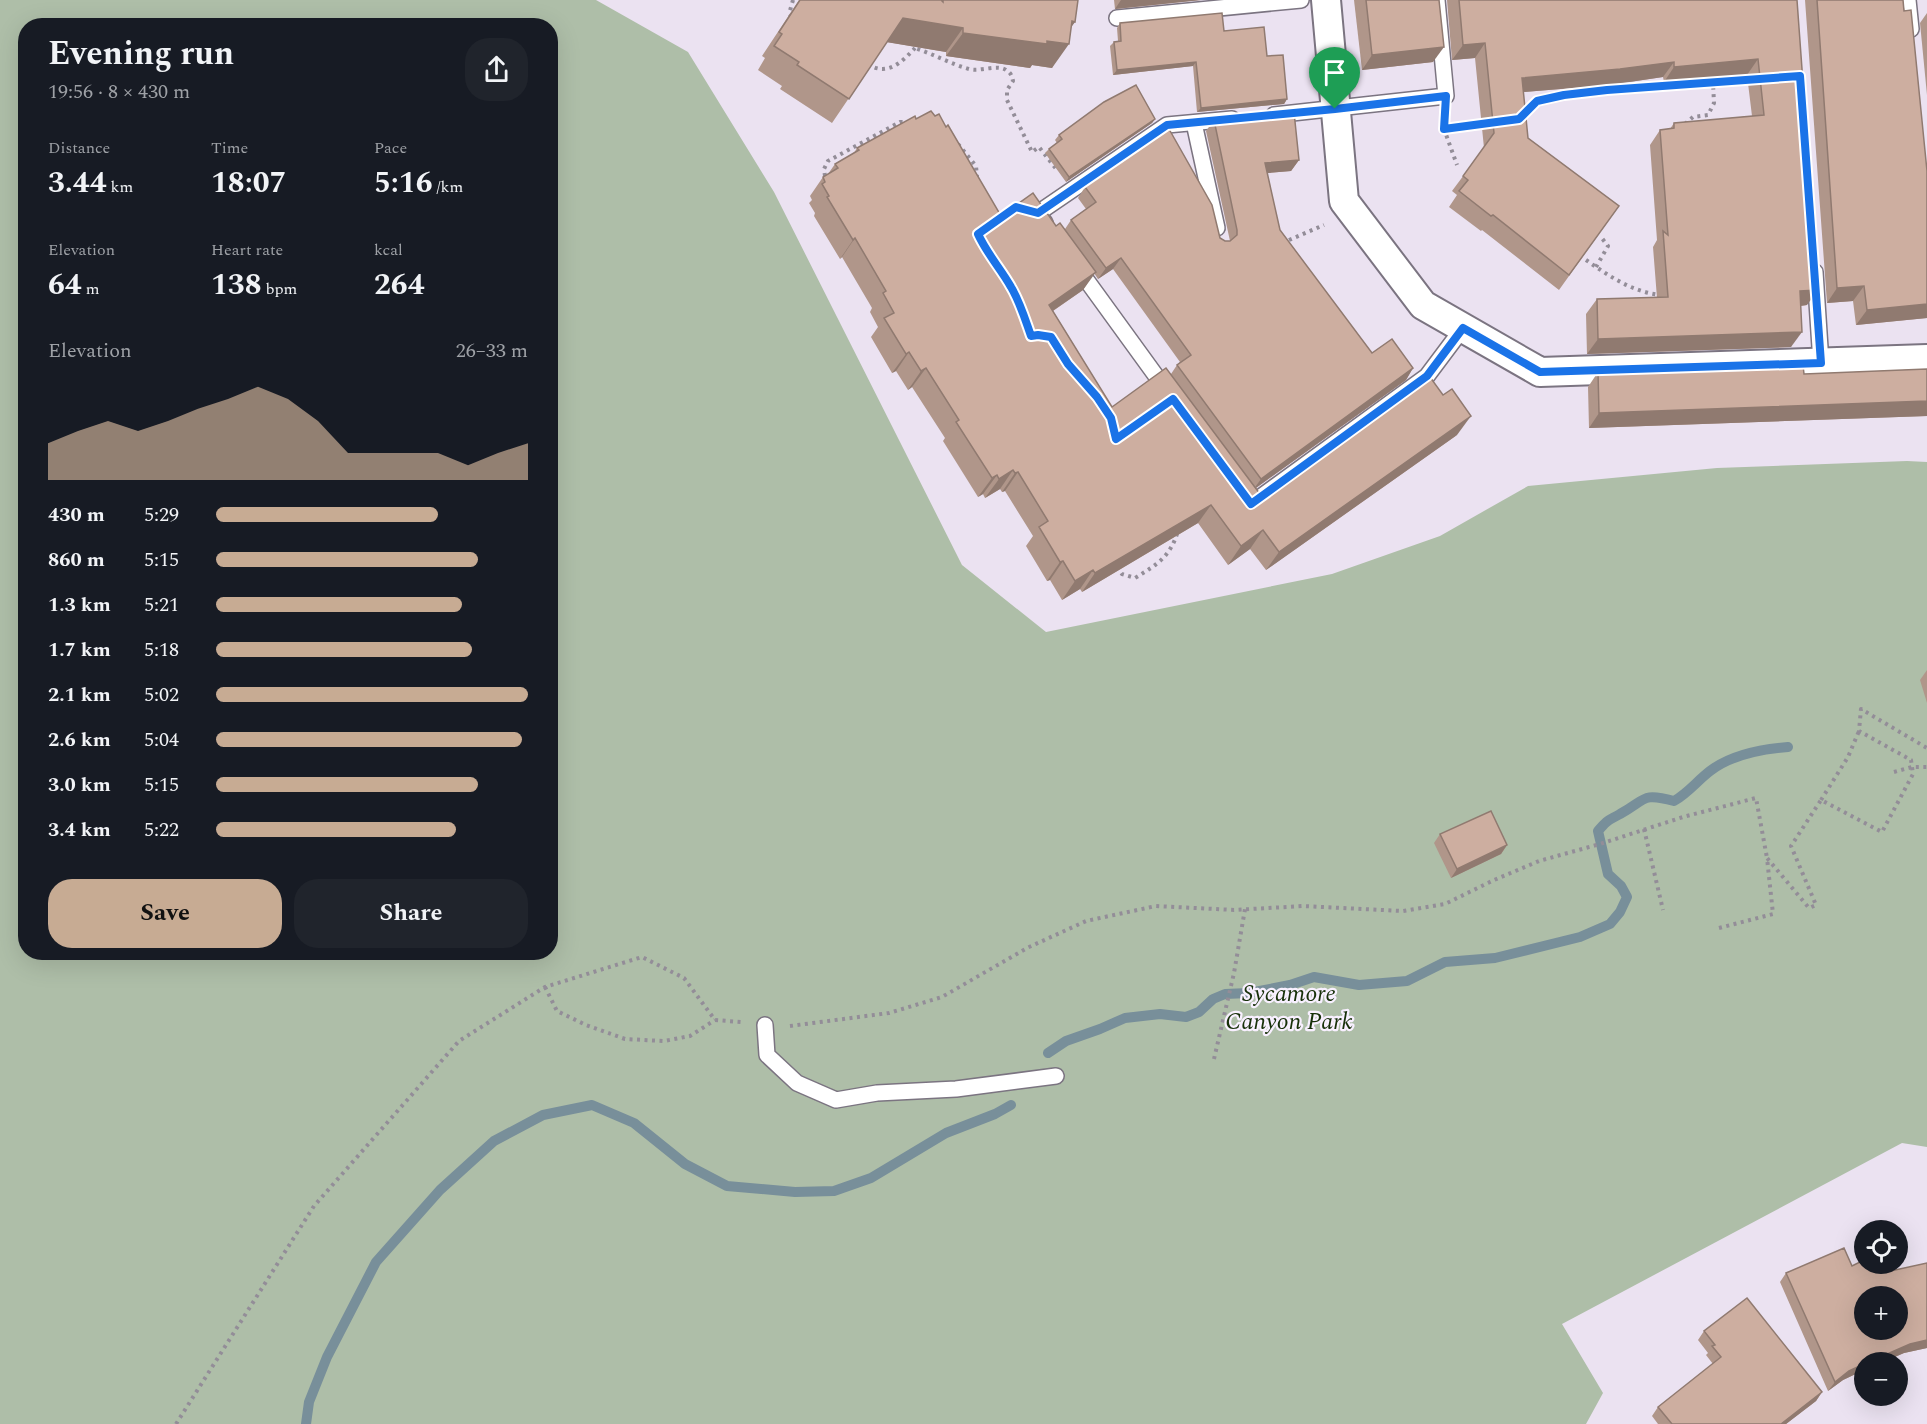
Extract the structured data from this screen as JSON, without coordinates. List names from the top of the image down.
{
  "parks": ["Sycamore Canyon Park"],
  "page": {
    "heading": ["Evening run", "19:56 · 8 × 430 m"],
    "stats": [
      ["Distance", "3.44 km"],
      ["Time", "18:07"],
      ["Pace", "5:16 /km"],
      ["Elevation", "64 m"],
      ["Heart rate", "138 bpm"],
      ["kcal", "264"]
    ],
    "chart": ["Elevation", "26–33 m"],
    "list": [
      {
        "name": "430 m",
        "note": "5:29"
      },
      {
        "name": "860 m",
        "note": "5:15"
      },
      {
        "name": "1.3 km",
        "note": "5:21"
      },
      {
        "name": "1.7 km",
        "note": "5:18"
      },
      {
        "name": "2.1 km",
        "note": "5:02"
      },
      {
        "name": "2.6 km",
        "note": "5:04"
      },
      {
        "name": "3.0 km",
        "note": "5:15"
      },
      {
        "name": "3.4 km",
        "note": "5:22"
      }
    ],
    "buttons": ["Save", "Share"],
    "map_buttons": ["+", "−"]
  }
}
